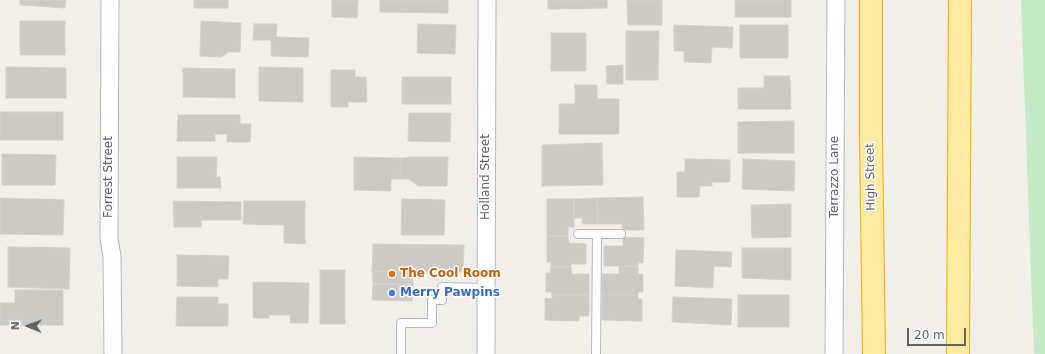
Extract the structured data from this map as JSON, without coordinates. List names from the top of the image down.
{
  "streets": {
    "highway": ["High Street"],
    "street": ["Forrest Street", "Holland Street", "Terrazzo Lane"]
  },
  "places": ["The Cool Room", "Merry Pawpins"],
  "scale_bar": "20 m",
  "north": "left"
}
